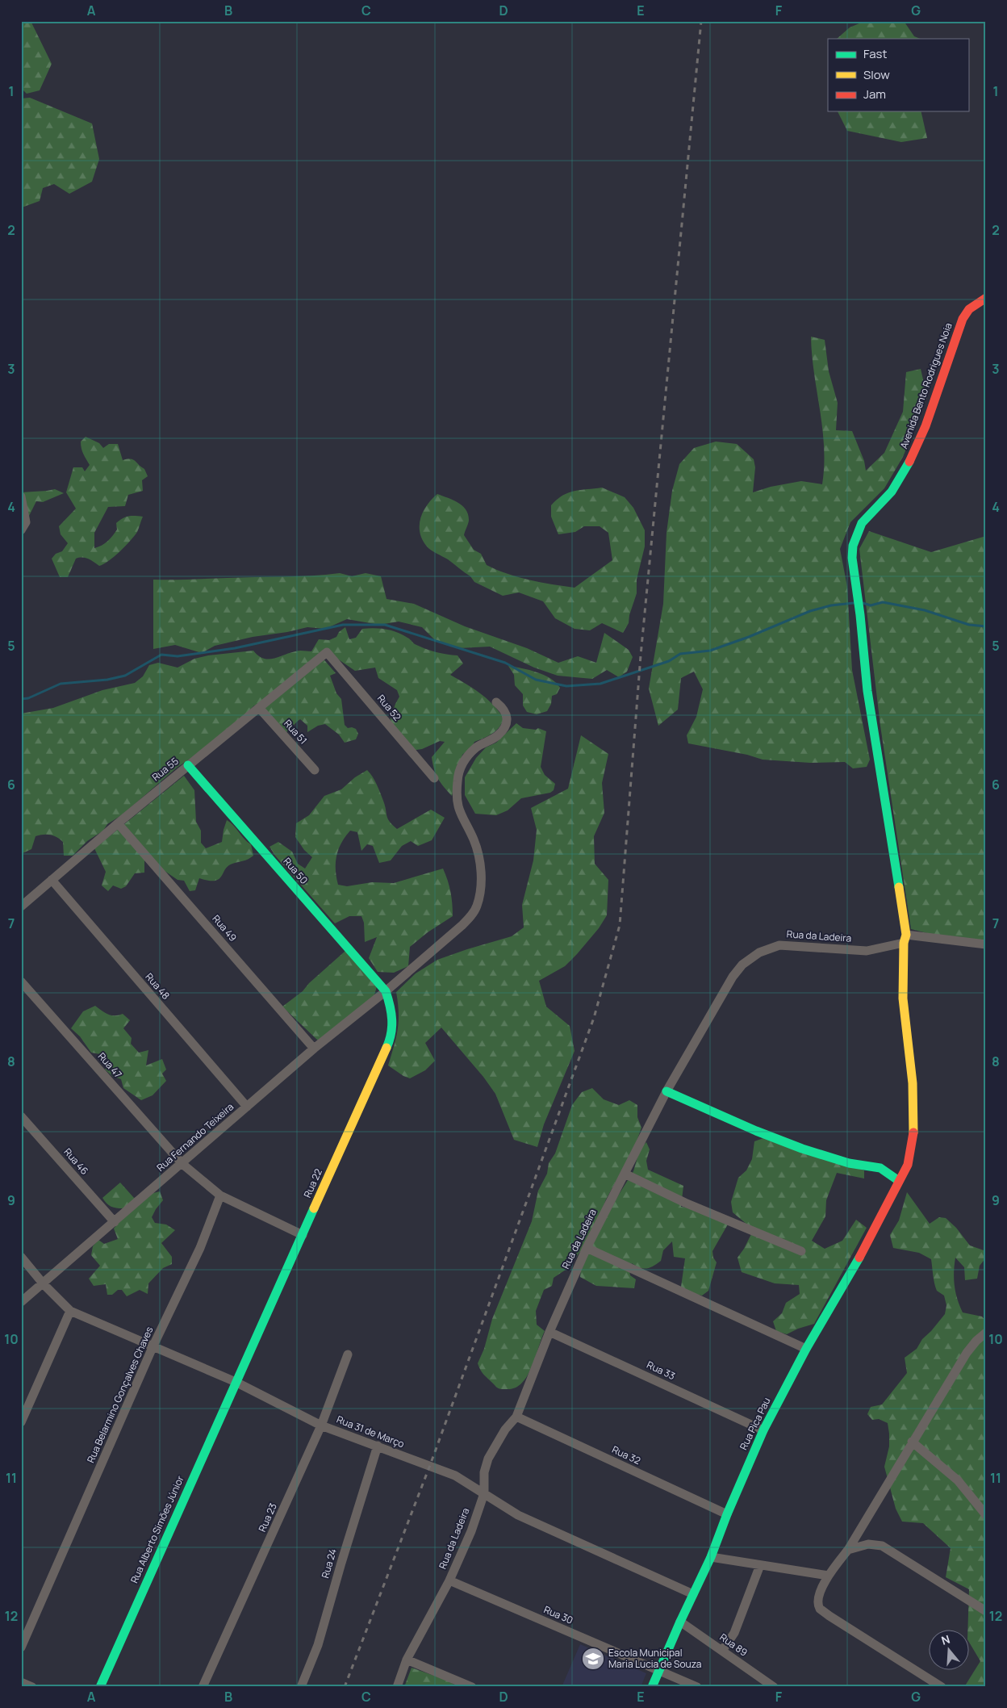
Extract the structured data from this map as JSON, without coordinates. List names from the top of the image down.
{
  "streets": {
    "street": [
      "Avenida Bento Rodrigues Noia",
      "Rua 52",
      "Rua 51",
      "Rua 55",
      "Rua 50",
      "Rua 49",
      "Rua da Ladeira",
      "Rua 48",
      "Rua 47",
      "Rua Fernando Teixeira",
      "Rua 46",
      "Rua 22",
      "Rua 33",
      "Rua Belarmino Gonçalves Chaves",
      "Rua Pica Pau",
      "Rua 31 de Março",
      "Rua 32",
      "Rua 23",
      "Rua Alberto Simões Júnior",
      "Rua 24",
      "Rua 30",
      "Rua 89"
    ]
  },
  "crossings": [
    ["Avenida Bento Rodrigues Noia", "Rua da Ladeira"],
    ["Avenida Bento Rodrigues Noia", "Rua Pica Pau"],
    ["Rua 52", "Rua 55"],
    ["Rua 51", "Rua 55"],
    ["Rua 55", "Rua 50"],
    ["Rua 55", "Rua 49"],
    ["Rua 55", "Rua 48"],
    ["Rua 50", "Rua Fernando Teixeira"],
    ["Rua 50", "Rua 22"],
    ["Rua 49", "Rua Fernando Teixeira"],
    ["Rua da Ladeira", "Rua 33"],
    ["Rua da Ladeira", "Rua Pica Pau"],
    ["Rua da Ladeira", "Rua 31 de Março"],
    ["Rua da Ladeira", "Rua 32"],
    ["Rua da Ladeira", "Rua 30"],
    ["Rua 48", "Rua Fernando Teixeira"],
    ["Rua 47", "Rua Fernando Teixeira"],
    ["Rua Fernando Teixeira", "Rua 46"],
    ["Rua Fernando Teixeira", "Rua 22"],
    ["Rua Fernando Teixeira", "Rua 31 de Março"],
    ["Rua 22", "Rua 31 de Março"],
    ["Rua 22", "Rua Alberto Simões Júnior"],
    ["Rua 33", "Rua Pica Pau"],
    ["Rua Belarmino Gonçalves Chaves", "Rua 31 de Março"],
    ["Rua Pica Pau", "Rua 31 de Março"],
    ["Rua Pica Pau", "Rua 32"],
    ["Rua Pica Pau", "Rua 30"],
    ["Rua Pica Pau", "Rua 89"],
    ["Rua 31 de Março", "Rua 23"],
    ["Rua 31 de Março", "Rua Alberto Simões Júnior"],
    ["Rua 31 de Março", "Rua 24"]
  ],
  "places": {
    "school or university": ["Escola Municipal Maria Lucia de Souza"]
  },
  "legend": ["Fast", "Slow", "Jam"],
  "north": "top",
  "grid": {
    "columns": [
      "A",
      "B",
      "C",
      "D",
      "E",
      "F",
      "G"
    ],
    "rows": [
      "1",
      "2",
      "3",
      "4",
      "5",
      "6",
      "7",
      "8",
      "9",
      "10",
      "11",
      "12"
    ]
  }
}
